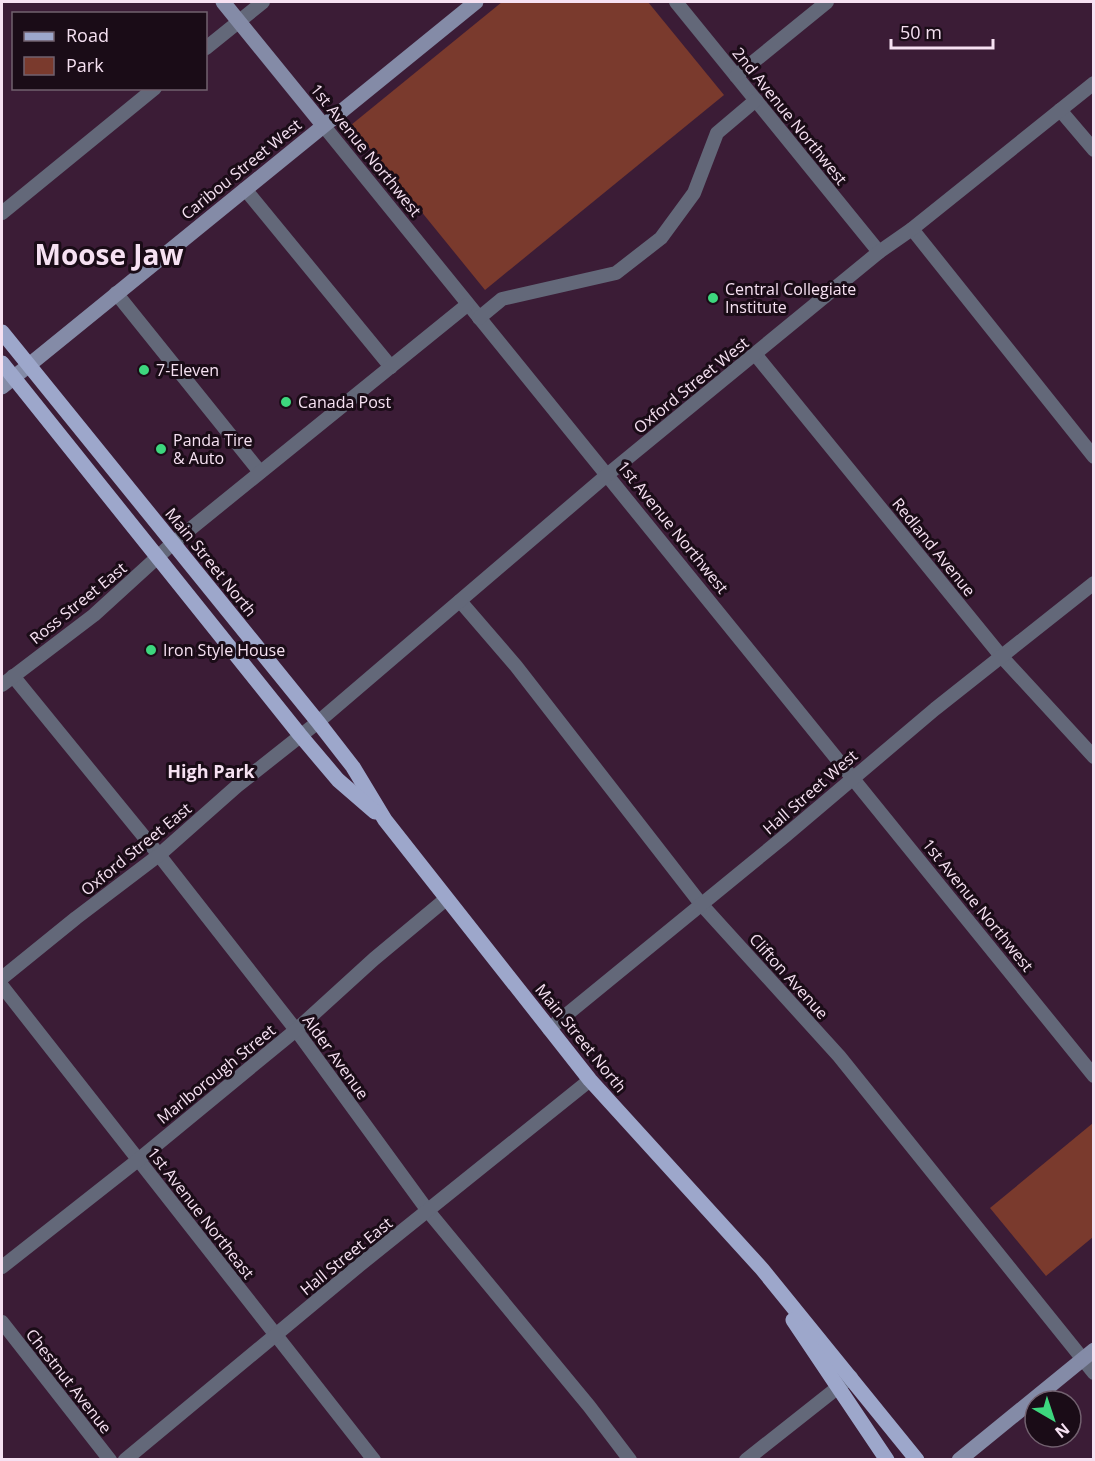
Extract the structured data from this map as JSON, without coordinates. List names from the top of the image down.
{
  "streets": {
    "main road": ["Main Street North"],
    "street": [
      "2nd Avenue Northwest",
      "1st Avenue Northwest",
      "Caribou Street West",
      "Oxford Street West",
      "Redland Avenue",
      "Ross Street East",
      "Hall Street West",
      "Oxford Street East",
      "Clifton Avenue",
      "Alder Avenue",
      "Marlborough Street",
      "1st Avenue Northeast",
      "Hall Street East",
      "Chestnut Avenue"
    ]
  },
  "crossings": [
    ["2nd Avenue Northwest", "Oxford Street West"],
    ["1st Avenue Northwest", "Caribou Street West"],
    ["1st Avenue Northwest", "Oxford Street West"],
    ["1st Avenue Northwest", "Ross Street East"],
    ["1st Avenue Northwest", "Hall Street West"],
    ["Caribou Street West", "Main Street North"],
    ["Oxford Street West", "Redland Avenue"],
    ["Oxford Street West", "Main Street North"],
    ["Oxford Street West", "Oxford Street East"],
    ["Oxford Street West", "Clifton Avenue"],
    ["Redland Avenue", "Hall Street West"],
    ["Main Street North", "Ross Street East"],
    ["Main Street North", "Hall Street West"],
    ["Main Street North", "Oxford Street East"],
    ["Main Street North", "Marlborough Street"],
    ["Main Street North", "Hall Street East"],
    ["Ross Street East", "Alder Avenue"],
    ["Hall Street West", "Clifton Avenue"],
    ["Oxford Street East", "Alder Avenue"],
    ["Alder Avenue", "Marlborough Street"],
    ["Alder Avenue", "Hall Street East"],
    ["Marlborough Street", "1st Avenue Northeast"],
    ["1st Avenue Northeast", "Hall Street East"]
  ],
  "districts": ["Moose Jaw", "High Park"],
  "places": [
    "Central Collegiate Institute",
    "7-Eleven",
    "Canada Post",
    "Panda Tire & Auto",
    "Iron Style House"
  ],
  "legend": ["Road", "Park"],
  "scale_bar": "50 m",
  "north": "bottom right"
}
